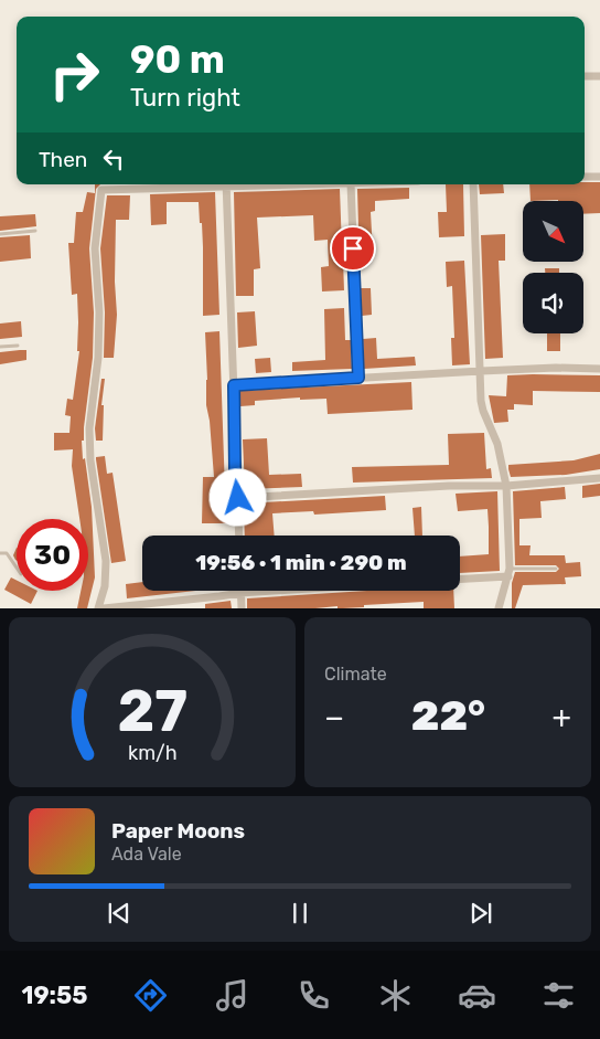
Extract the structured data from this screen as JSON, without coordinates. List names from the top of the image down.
{
  "north": "bottom right",
  "page": {
    "turn": ["90 m", "Turn right"],
    "then": "Then",
    "limit": "30",
    "trip": "19:56 · 1 min · 290 m",
    "tile": "Climate",
    "heat": ["−", "22°", "+"],
    "song": ["Paper Moons", "Ada Vale"],
    "tabs": "19:55",
    "gauge": ["27", "km/h"]
  }
}
